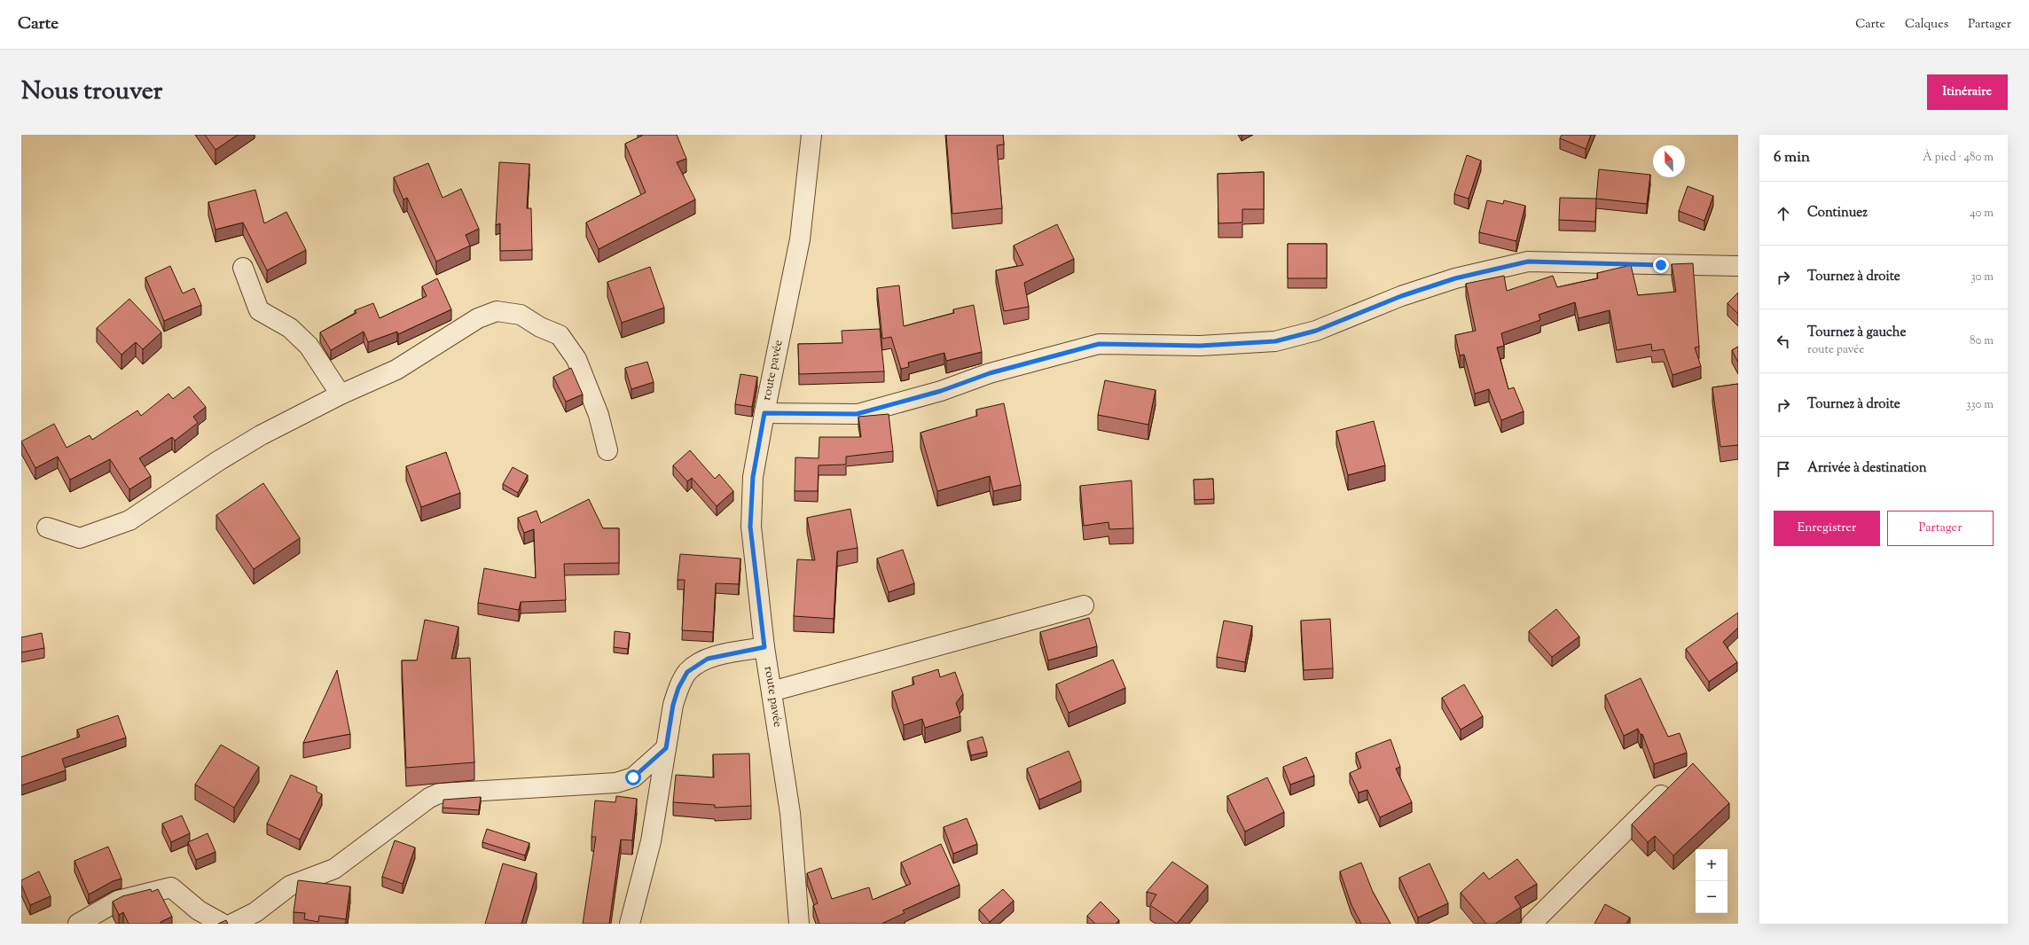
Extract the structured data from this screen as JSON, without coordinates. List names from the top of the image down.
{
  "streets": {
    "street": ["route pavée"]
  },
  "north": "top",
  "page": {
    "header": "Carte",
    "nav": ["Carte", "Calques", "Partager"],
    "title": "Nous trouver",
    "buttons": [
      "Itinéraire",
      ["Enregistrer", "Partager"]
    ],
    "heading": ["6 min", "À pied · 480 m"],
    "list": [
      ["Continuez", "40 m"],
      ["Tournez à droite", "30 m"],
      ["Tournez à gauche", "route pavée", "80 m"],
      ["Tournez à droite", "330 m"],
      "Arrivée à destination"
    ],
    "map_buttons": ["+", "−"]
  }
}
